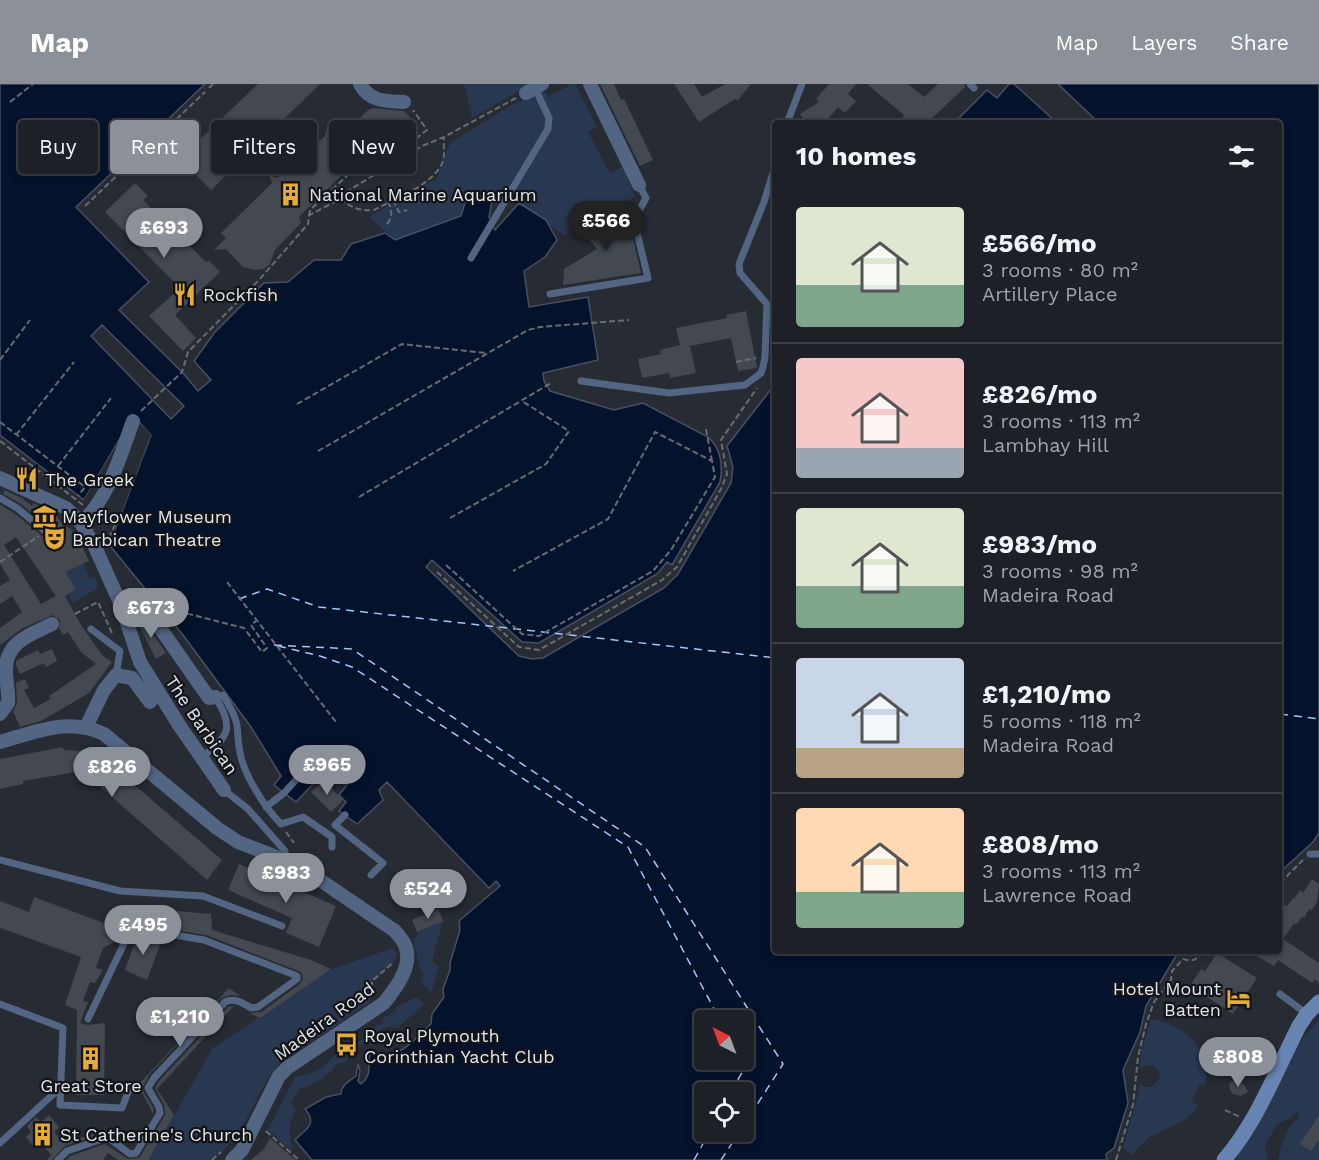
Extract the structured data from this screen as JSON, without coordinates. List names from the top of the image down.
{
  "streets": {
    "street": ["The Barbican", "Madeira Road"]
  },
  "places": {
    "building": ["National Marine Aquarium", "Great Store", "St Catherine's Church"],
    "restaurant": ["Rockfish", "The Greek"],
    "museum": ["Mayflower Museum"],
    "theatre": ["Barbican Theatre"],
    "hotel": ["Hotel Mount Batten"],
    "bus stop": ["Royal Plymouth Corinthian Yacht Club"]
  },
  "north": "top left",
  "page": {
    "header": "Map",
    "nav": ["Map", "Layers", "Share"],
    "chip": [
      "Buy",
      "Rent",
      "Filters",
      "New"
    ],
    "heading": "10 homes",
    "list": [
      {
        "name": "£566/mo",
        "note": "3 rooms · 80 m² · Artillery Place"
      },
      {
        "name": "£826/mo",
        "note": "3 rooms · 113 m² · Lambhay Hill"
      },
      {
        "name": "£983/mo",
        "note": "3 rooms · 98 m² · Madeira Road"
      },
      {
        "name": "£1,210/mo",
        "note": "5 rooms · 118 m² · Madeira Road"
      },
      {
        "name": "£808/mo",
        "note": "3 rooms · 113 m² · Lawrence Road"
      }
    ],
    "price": [
      "£566",
      "£693",
      "£673",
      "£965",
      "£826",
      "£983",
      "£524",
      "£495",
      "£1,210",
      "£808"
    ]
  }
}
